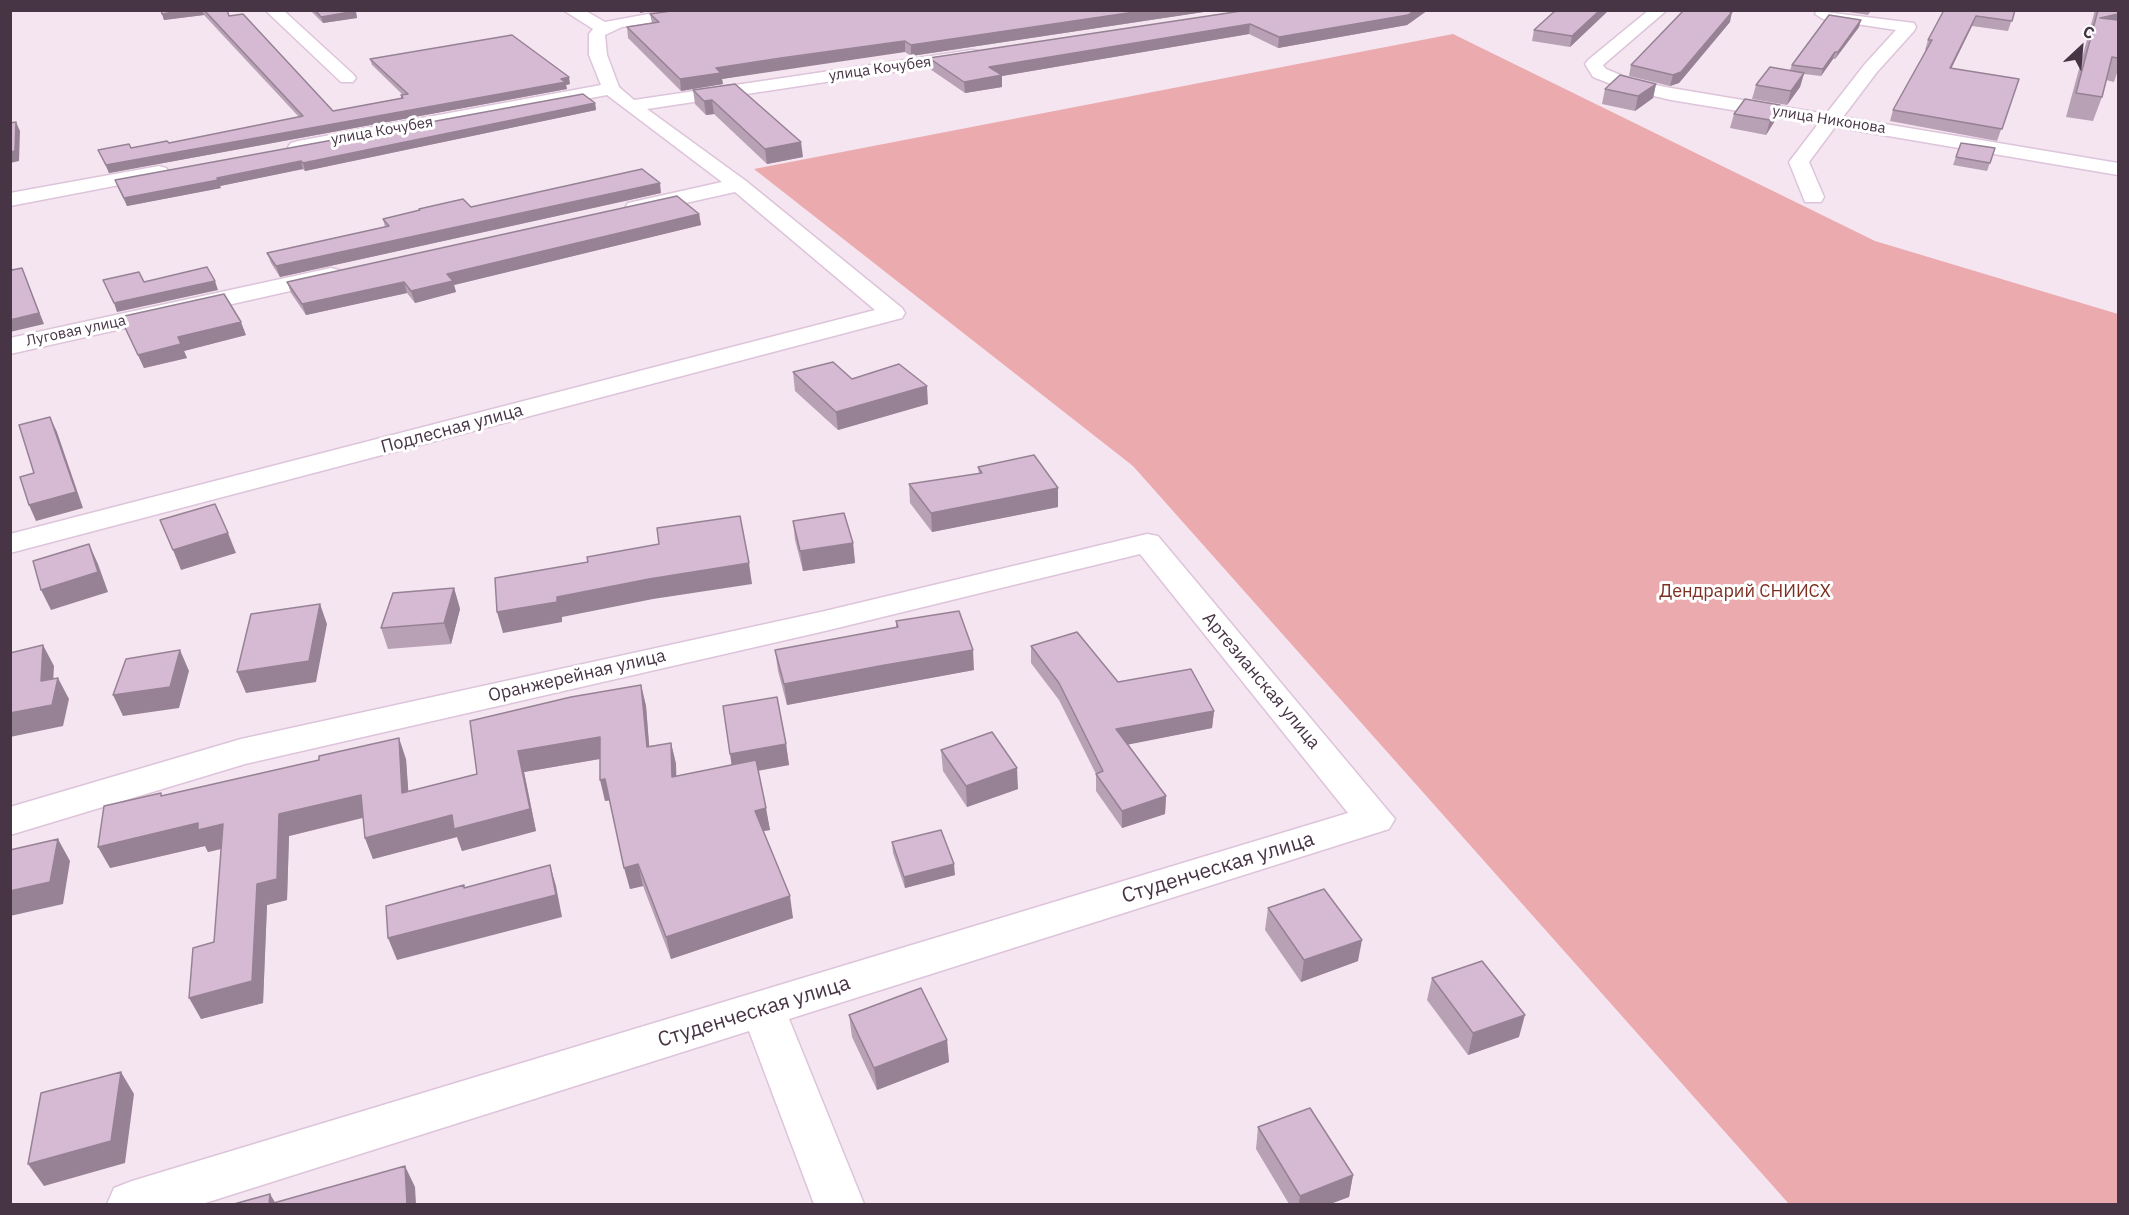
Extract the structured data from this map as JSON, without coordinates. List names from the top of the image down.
{
  "streets": {
    "street": [
      "улица Кочубея",
      "улица Никонова",
      "Луговая улица",
      "Подлесная улица",
      "Оранжерейная улица",
      "Артезианская улица",
      "Студенческая улица"
    ]
  },
  "crossings": [
    ["Оранжерейная улица", "Артезианская улица"],
    ["Артезианская улица", "Студенческая улица"]
  ],
  "parks": ["Дендрарий СНИИСХ"],
  "north": "top right"
}
